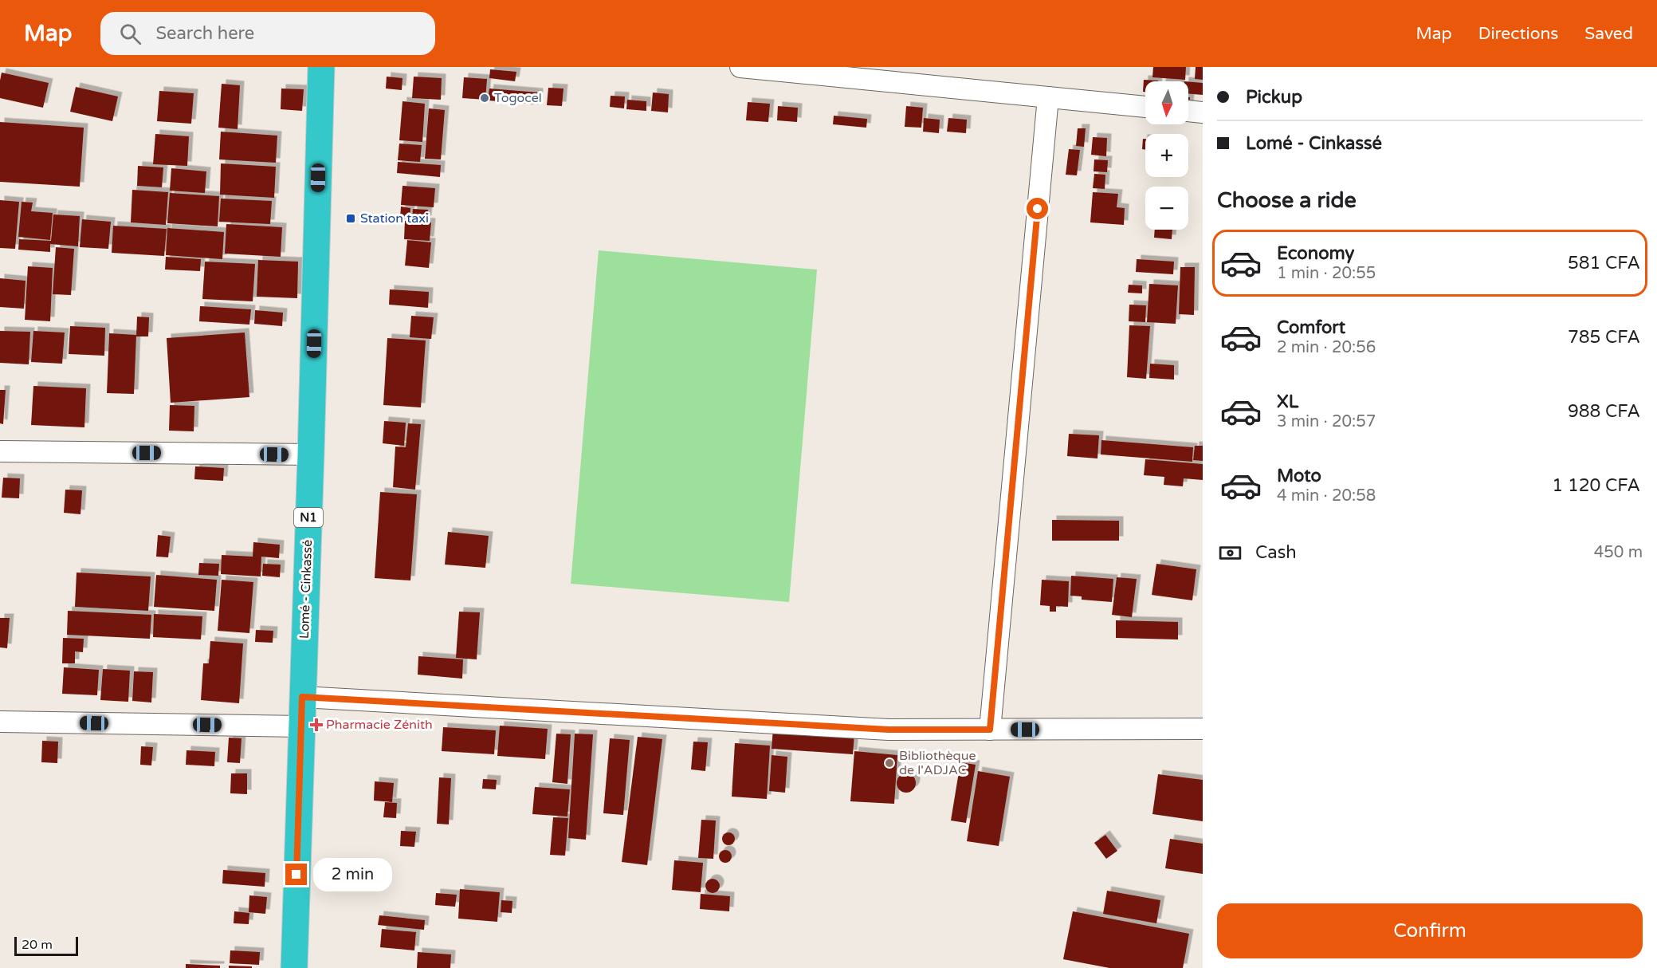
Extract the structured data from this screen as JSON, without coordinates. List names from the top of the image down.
{
  "streets": {
    "highway": ["N1", "Lomé - Cinkassé"]
  },
  "places": {
    "other": ["Togocel", "Bibliothèque de l'ADJAC"],
    "transit": ["Station taxi"],
    "health": ["Pharmacie Zénith"]
  },
  "scale_bar": "20 m",
  "north": "bottom",
  "page": {
    "header": "Map",
    "search": "Search here",
    "nav": ["Map", "Directions", "Saved"],
    "banner": ["Pickup", "Lomé - Cinkassé"],
    "map_buttons": ["+", "−"],
    "heading": "Choose a ride",
    "list": [
      {
        "name": "Economy",
        "note": "1 min · 20:55",
        "value": "581 CFA"
      },
      {
        "name": "Comfort",
        "note": "2 min · 20:56",
        "value": "785 CFA"
      },
      {
        "name": "XL",
        "note": "3 min · 20:57",
        "value": "988 CFA"
      },
      {
        "name": "Moto",
        "note": "4 min · 20:58",
        "value": "1 120 CFA"
      }
    ],
    "pay": ["Cash", "450 m"],
    "bubble": "2 min",
    "buttons": "Confirm",
    "scale": "20 m"
  }
}
